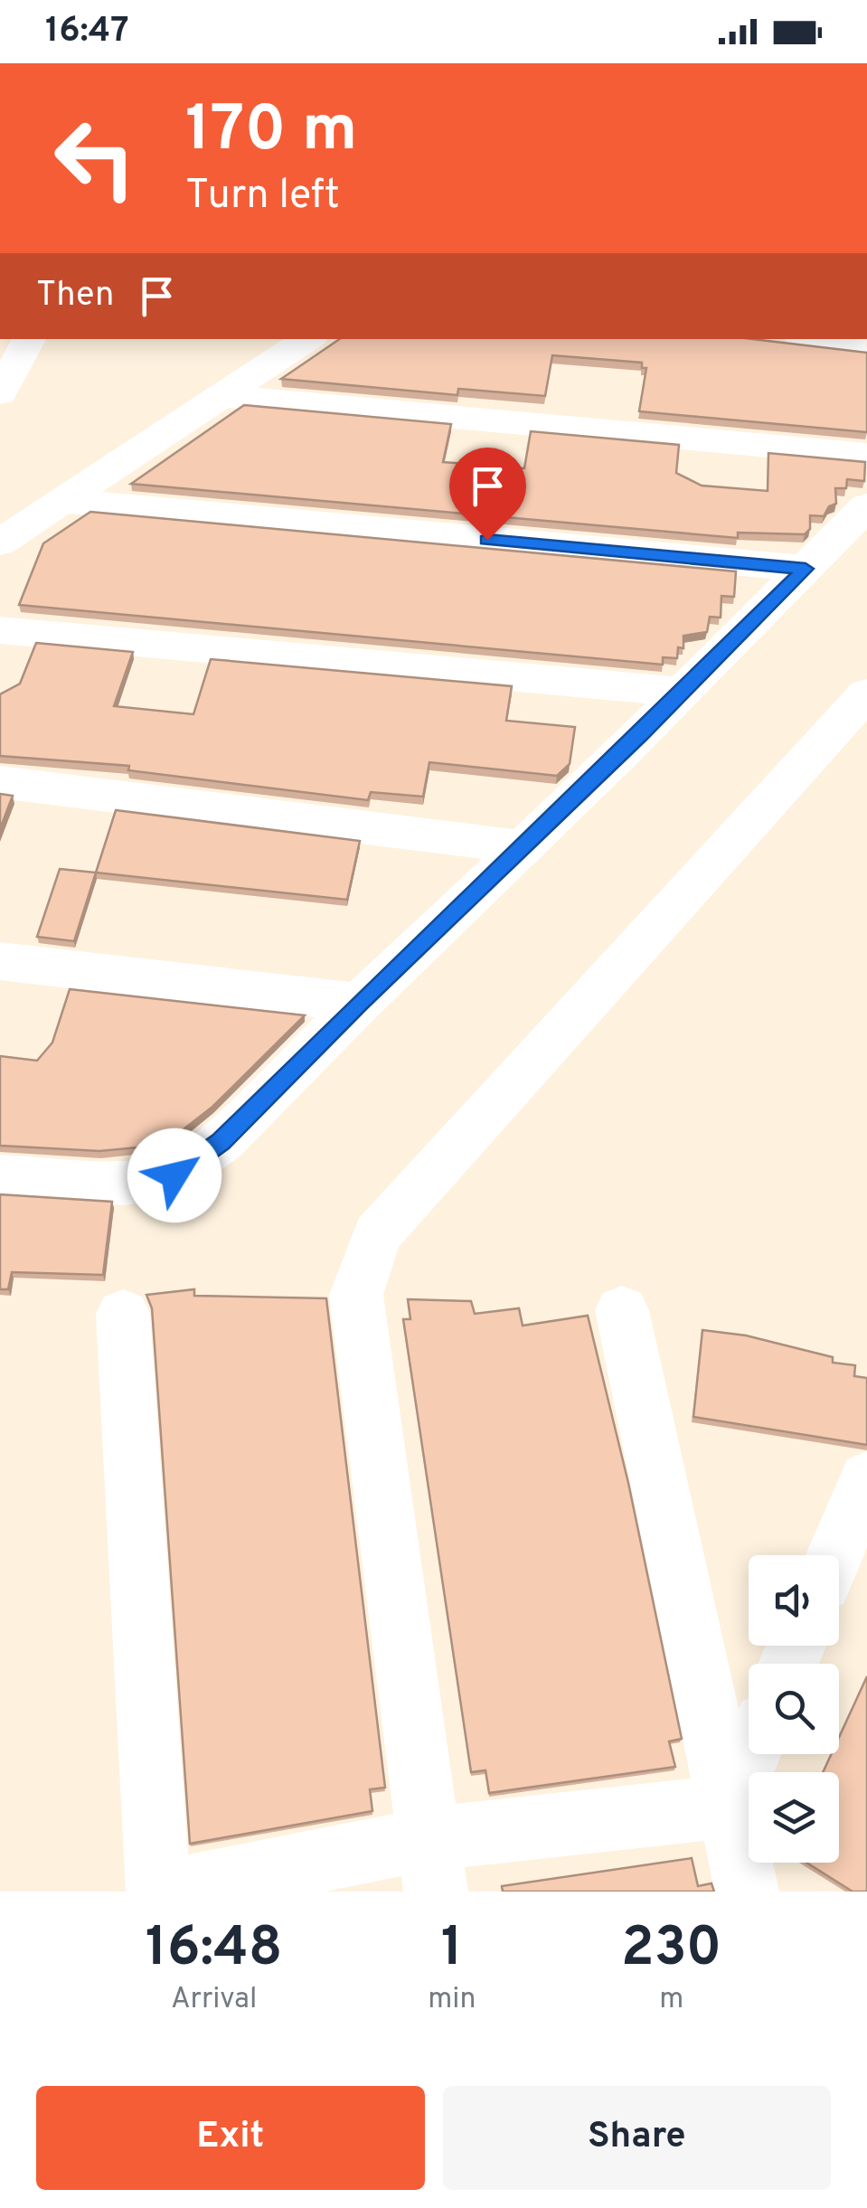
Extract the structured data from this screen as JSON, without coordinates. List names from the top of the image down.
{
  "page": {
    "status": "16:47",
    "turn": ["170 m", "Turn left"],
    "then": "Then",
    "eta": [
      "16:48",
      "Arrival",
      "1",
      "min",
      "230",
      "m"
    ],
    "buttons": ["Exit", "Share"]
  }
}
